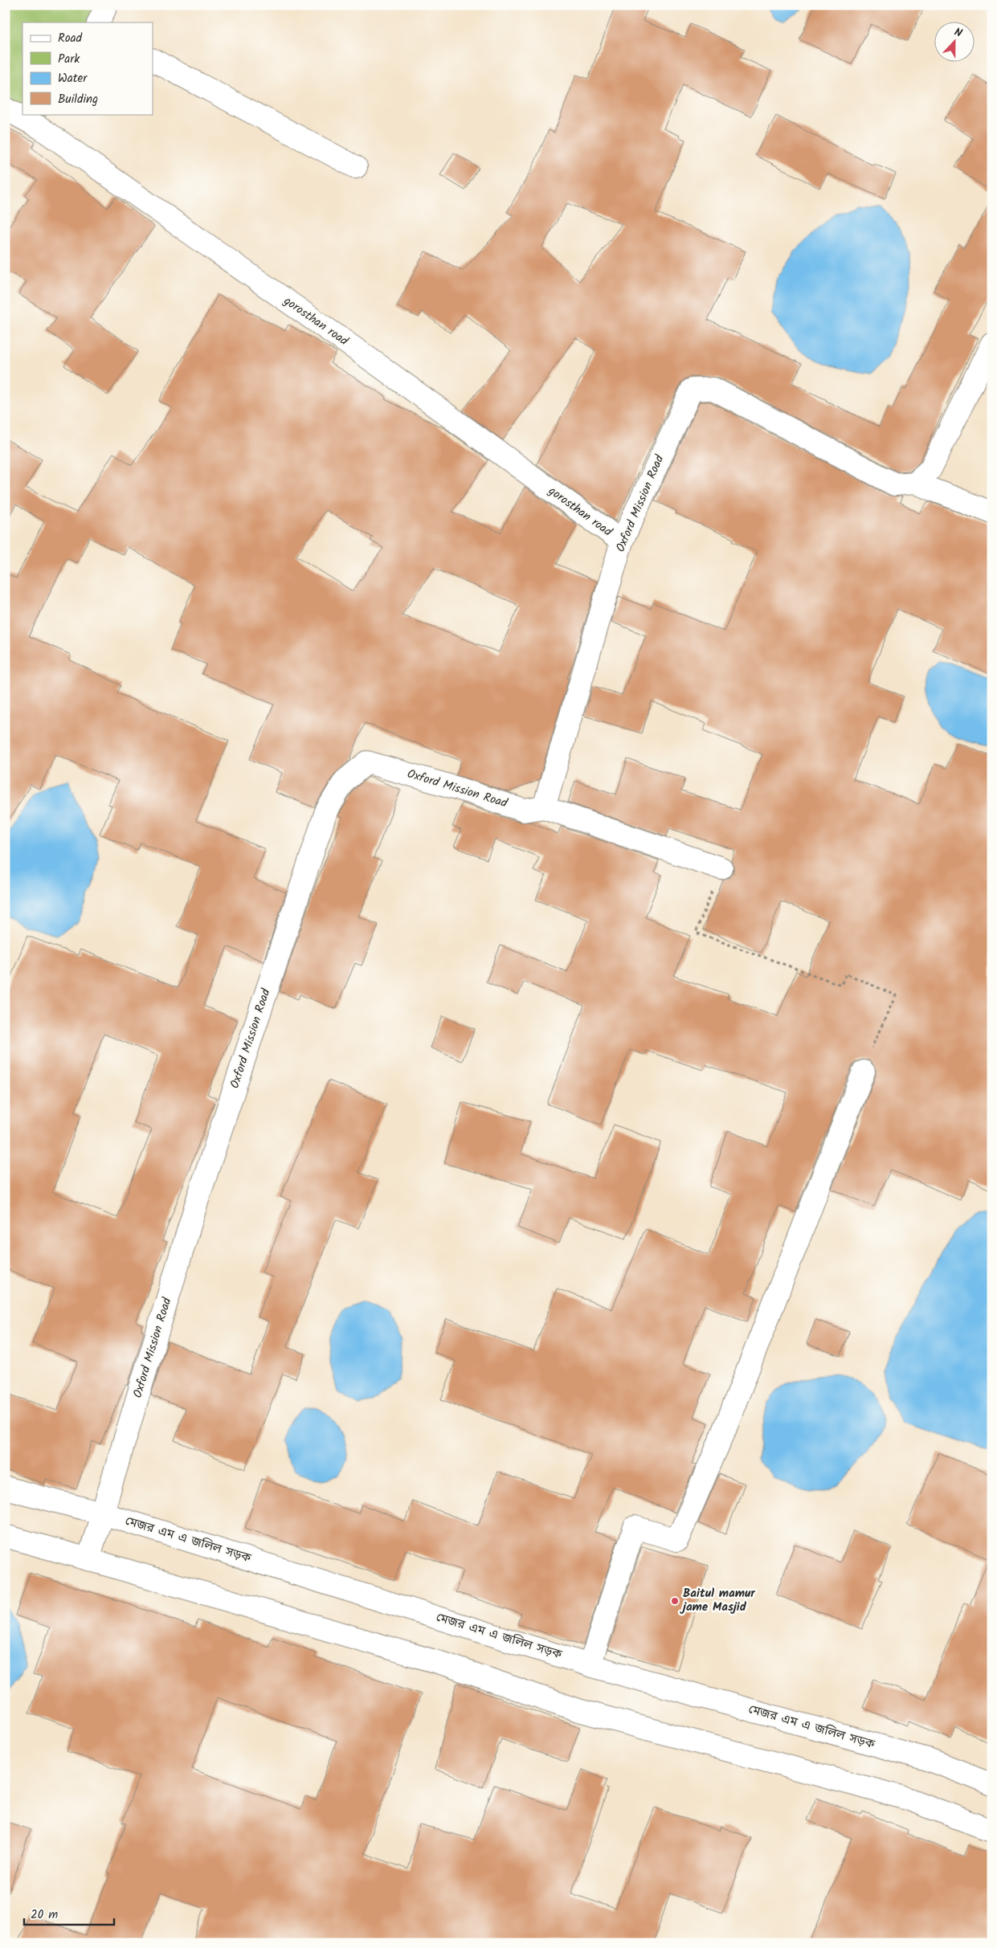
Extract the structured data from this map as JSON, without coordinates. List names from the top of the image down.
{
  "streets": {
    "street": ["gorosthan road", "Oxford Mission Road", "মেজর এম এ জলিল সড়ক"]
  },
  "crossings": [
    ["gorosthan road", "Oxford Mission Road"],
    ["Oxford Mission Road", "মেজর এম এ জলিল সড়ক"]
  ],
  "places": ["Baitul mamur jame Masjid"],
  "legend": [
    "Road",
    "Park",
    "Water",
    "Building"
  ],
  "scale_bar": "20 m",
  "north": "top"
}
